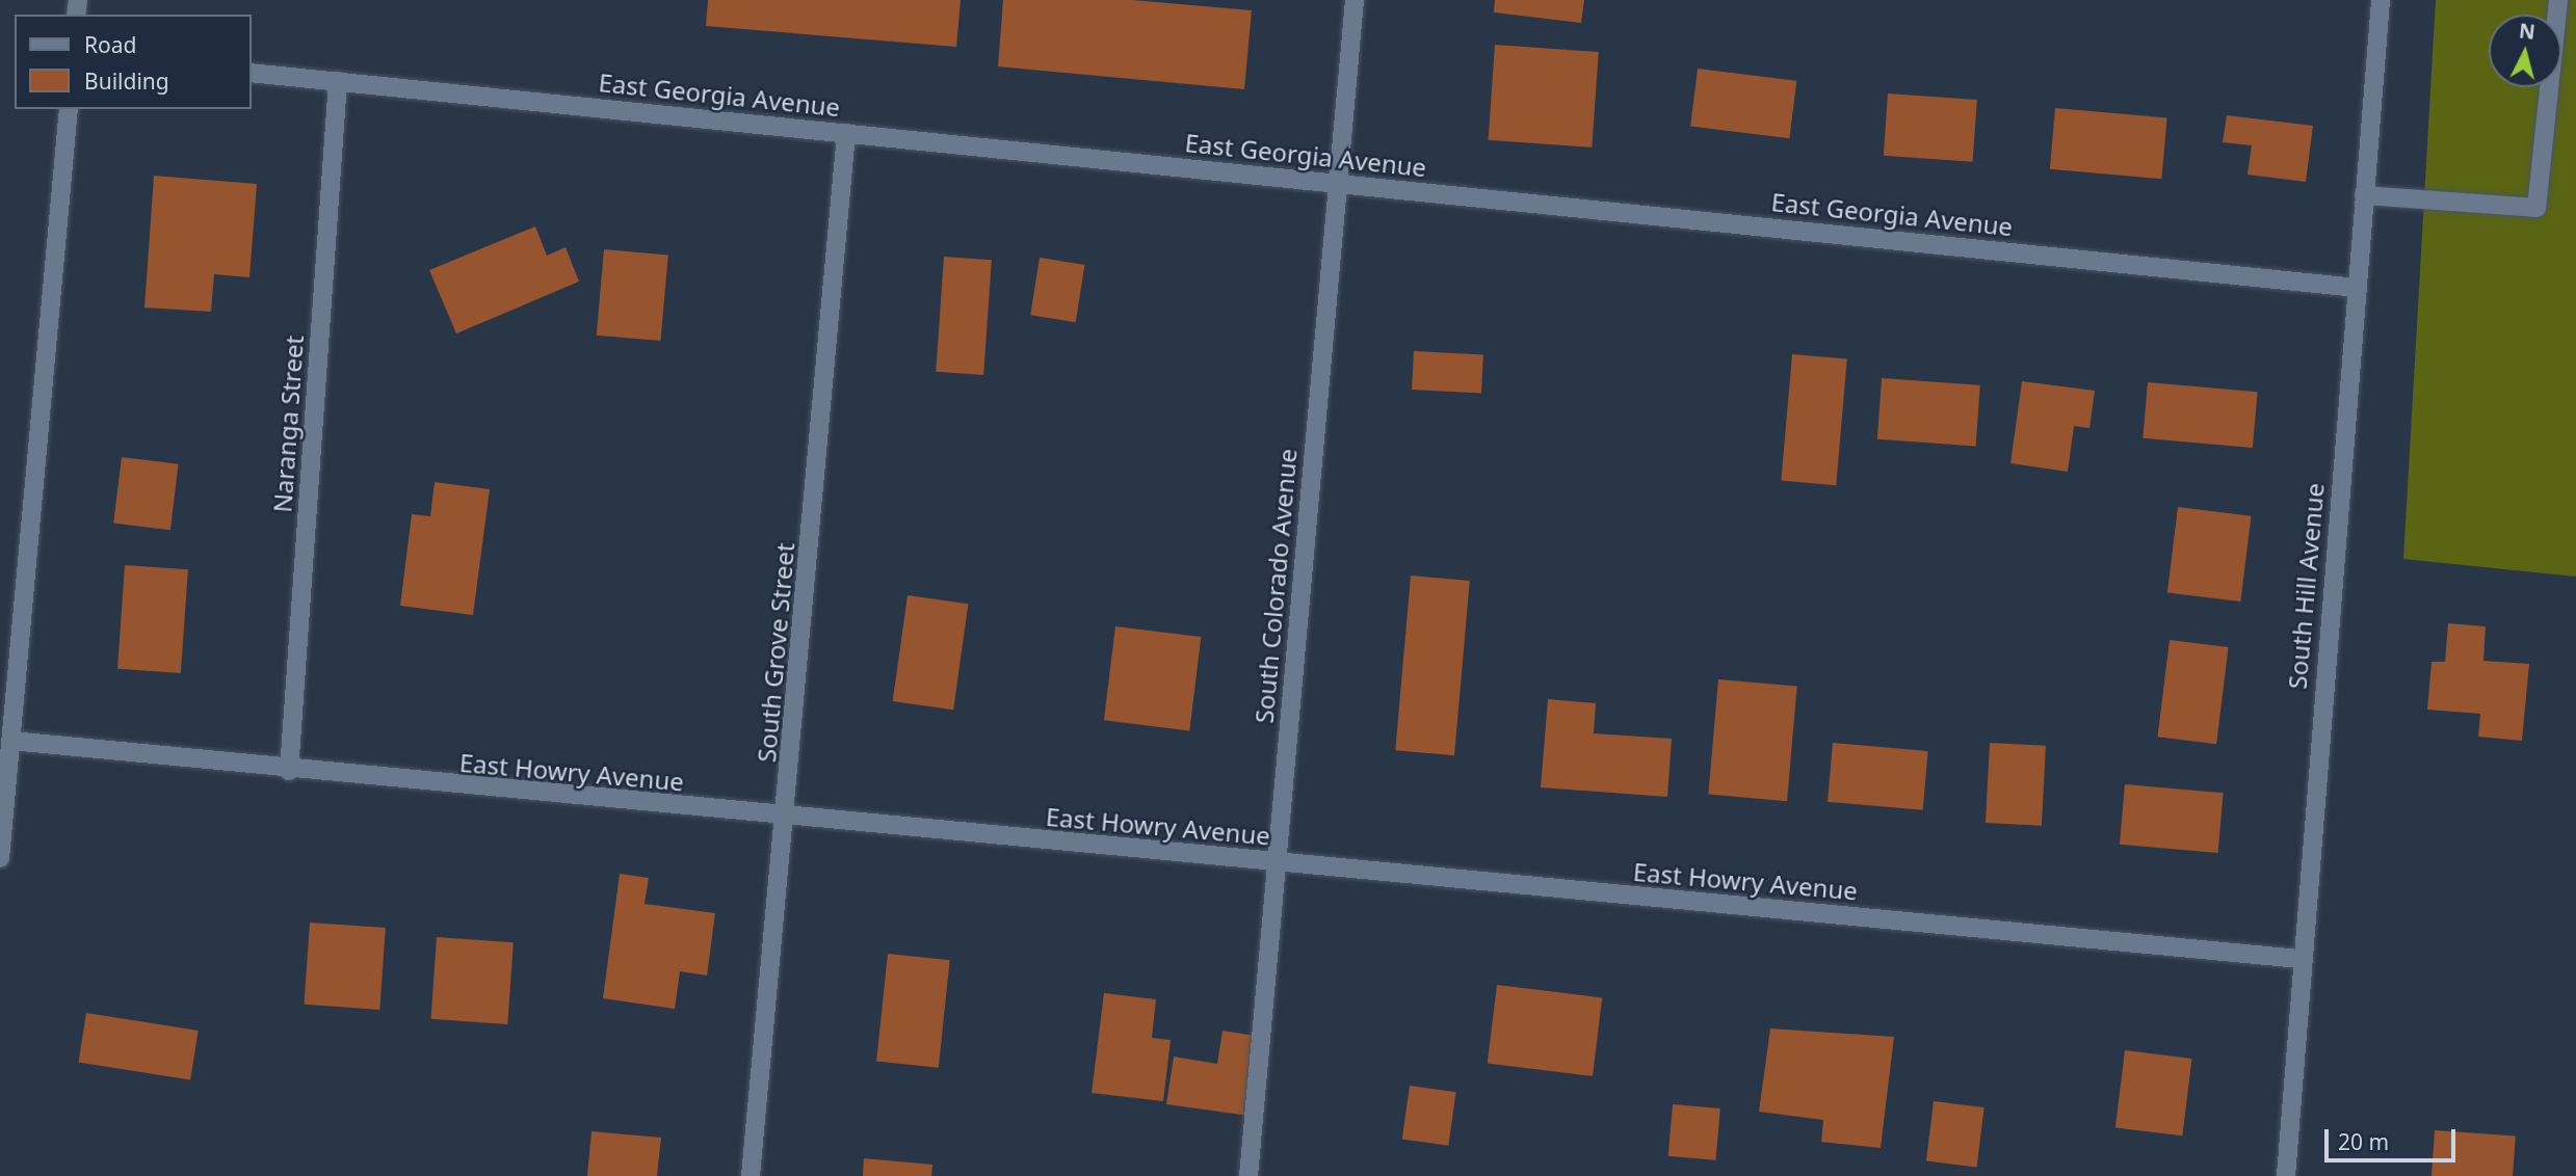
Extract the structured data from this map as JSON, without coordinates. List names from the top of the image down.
{
  "streets": {
    "street": [
      "East Georgia Avenue",
      "Naranga Street",
      "South Colorado Avenue",
      "South Hill Avenue",
      "South Grove Street",
      "East Howry Avenue"
    ]
  },
  "crossings": [
    ["East Georgia Avenue", "Naranga Street"],
    ["East Georgia Avenue", "South Colorado Avenue"],
    ["East Georgia Avenue", "South Hill Avenue"],
    ["East Georgia Avenue", "South Grove Street"],
    ["Naranga Street", "East Howry Avenue"],
    ["South Colorado Avenue", "East Howry Avenue"],
    ["South Hill Avenue", "East Howry Avenue"],
    ["South Grove Street", "East Howry Avenue"]
  ],
  "legend": ["Road", "Building"],
  "scale_bar": "20 m",
  "north": "top"
}
